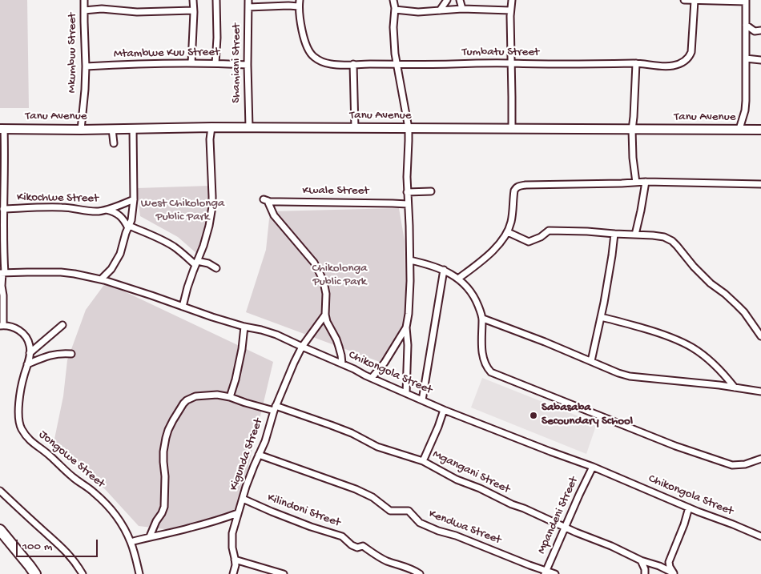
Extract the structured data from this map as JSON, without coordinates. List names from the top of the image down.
{
  "streets": {
    "street": [
      "Mkumbuu Street",
      "Tumbatu Street",
      "Mtambwe Kuu Street",
      "Shamiani Street",
      "Tanu Avenue",
      "Kwale Street",
      "Kikochwe Street",
      "Chikongola Street",
      "Kigunda Street",
      "Jongowe Street",
      "Mgangani Street",
      "Kilindoni Street",
      "Mpandeni Street",
      "Kendwa Street"
    ]
  },
  "crossings": [
    ["Mkumbuu Street", "Mtambwe Kuu Street"],
    ["Mkumbuu Street", "Tanu Avenue"],
    ["Mtambwe Kuu Street", "Shamiani Street"],
    ["Shamiani Street", "Tanu Avenue"],
    ["Kwale Street", "Kigunda Street"],
    ["Chikongola Street", "Kigunda Street"],
    ["Chikongola Street", "Mpandeni Street"],
    ["Kigunda Street", "Mgangani Street"],
    ["Kigunda Street", "Kilindoni Street"],
    ["Kigunda Street", "Kendwa Street"],
    ["Mgangani Street", "Mpandeni Street"],
    ["Mpandeni Street", "Kendwa Street"]
  ],
  "parks": ["West Chikolonga Public Park", "Chikolonga Public Park"],
  "places": ["Sabasaba Secoundary School"],
  "scale_bar": "100 m"
}
